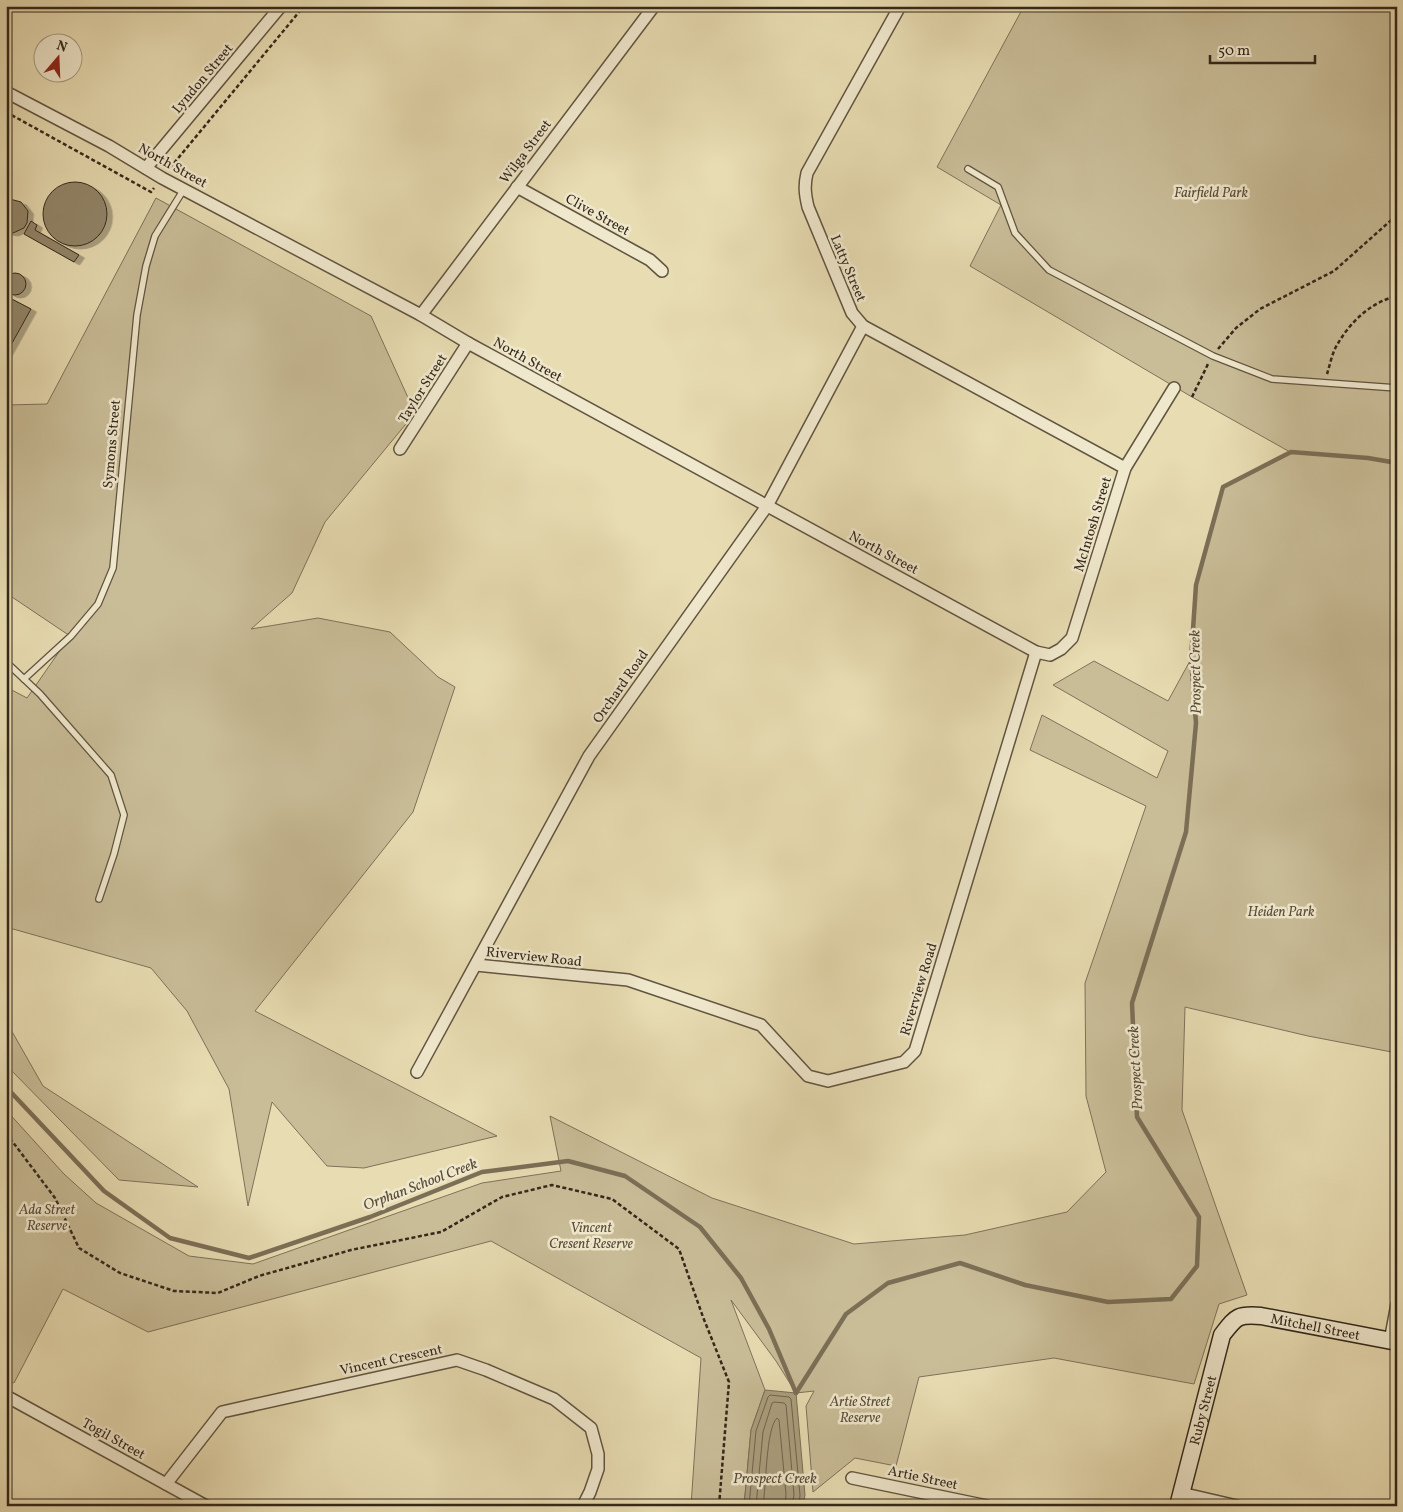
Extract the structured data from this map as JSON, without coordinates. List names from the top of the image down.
{
  "streets": {
    "street": [
      "Lyndon Street",
      "Wilga Street",
      "North Street",
      "Clive Street",
      "Latty Street",
      "Taylor Street",
      "McIntosh Street",
      "Orchard Road",
      "Riverview Road",
      "Mitchell Street",
      "Vincent Crescent",
      "Ruby Street",
      "Togil Street",
      "Artie Street"
    ],
    "lane": ["Symons Street"]
  },
  "crossings": [
    ["Lyndon Street", "North Street"],
    ["Wilga Street", "North Street"],
    ["Wilga Street", "Clive Street"],
    ["North Street", "Taylor Street"],
    ["North Street", "Symons Street"],
    ["North Street", "McIntosh Street"],
    ["North Street", "Orchard Road"],
    ["North Street", "Riverview Road"],
    ["Latty Street", "McIntosh Street"],
    ["Latty Street", "Orchard Road"],
    ["McIntosh Street", "Riverview Road"],
    ["Orchard Road", "Riverview Road"],
    ["Mitchell Street", "Ruby Street"],
    ["Vincent Crescent", "Togil Street"]
  ],
  "water": ["Prospect Creek", "Orphan School Creek"],
  "parks": [
    "Fairfield Park",
    "Heiden Park",
    "Ada Street Reserve",
    "Vincent Cresent Reserve",
    "Artie Street Reserve"
  ],
  "scale_bar": "50 m",
  "north": "top"
}
